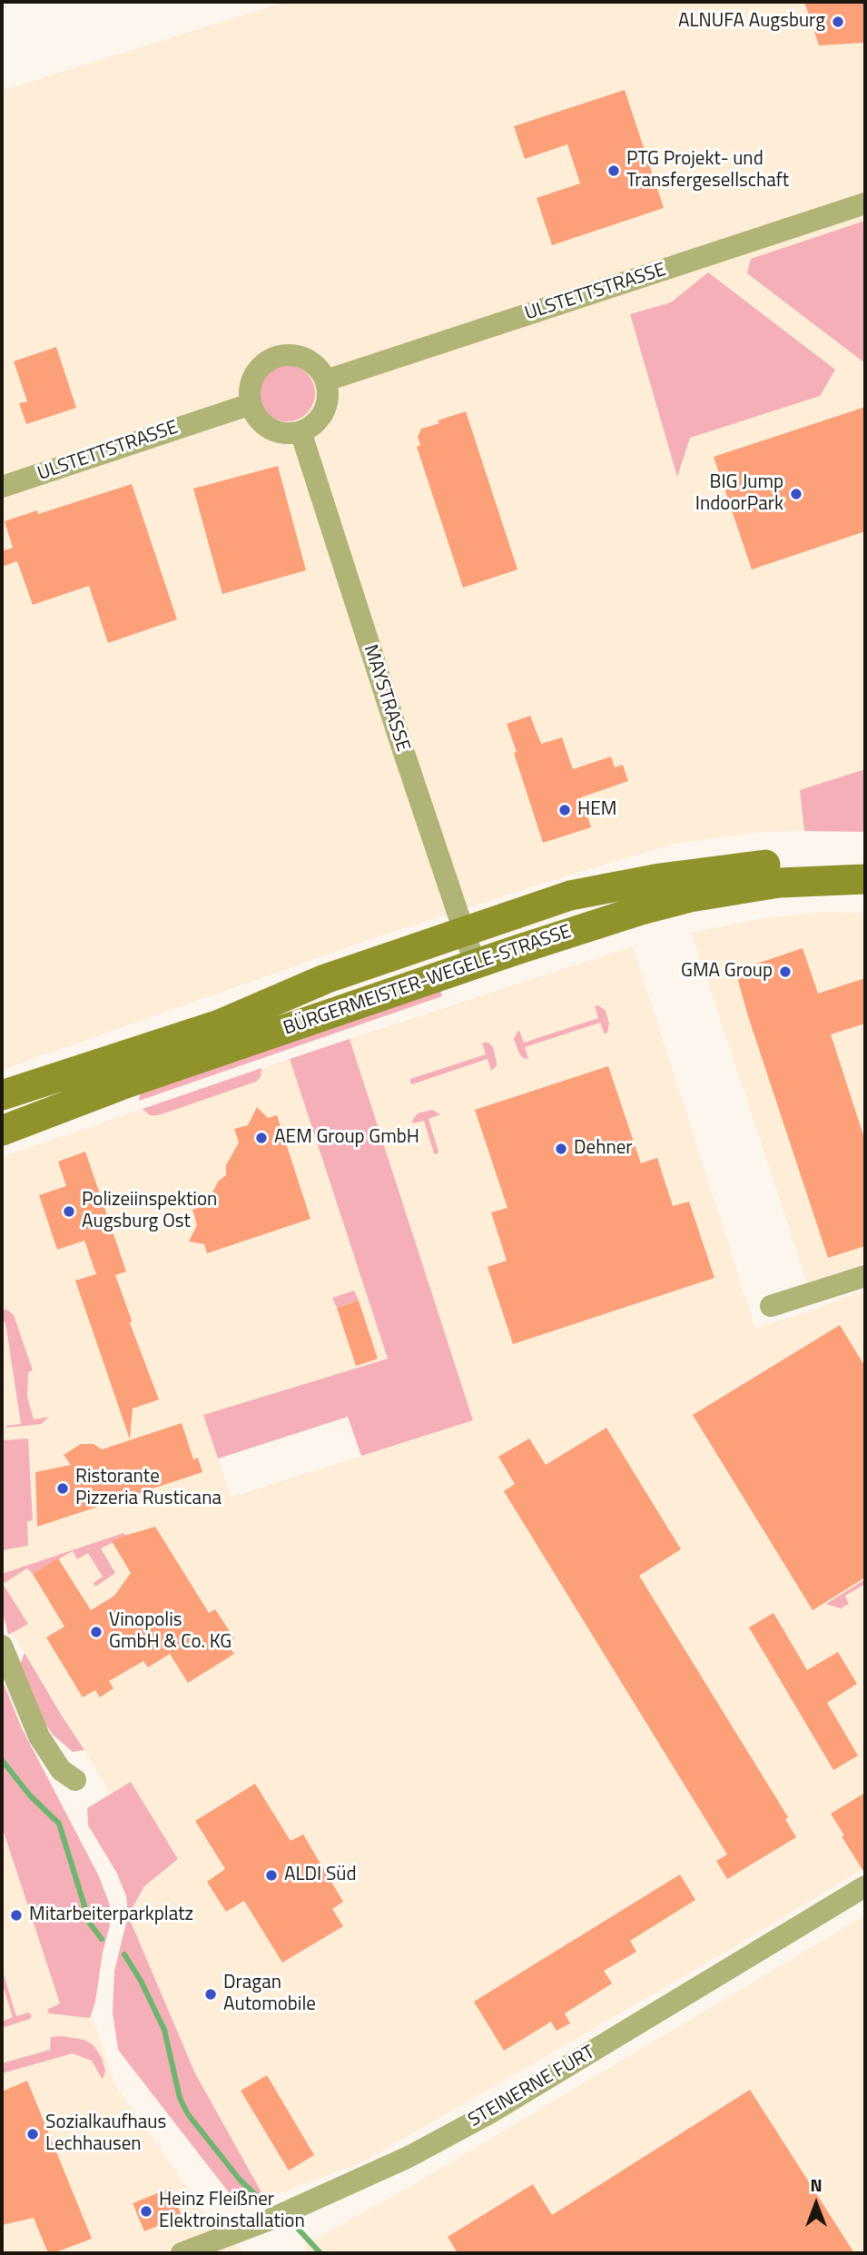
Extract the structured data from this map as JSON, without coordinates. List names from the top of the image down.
{
  "streets": {
    "main road": ["BÜRGERMEISTER-WEGELE-STRASSE"],
    "street": ["ULSTETTSTRASSE", "MAYSTRASSE", "STEINERNE FURT"]
  },
  "crossings": [
    ["ULSTETTSTRASSE", "MAYSTRASSE"],
    ["MAYSTRASSE", "BÜRGERMEISTER-WEGELE-STRASSE"]
  ],
  "places": [
    "ALNUFA Augsburg",
    "PTG Projekt- und Transfergesellschaft",
    "BIG Jump IndoorPark",
    "HEM",
    "GMA Group",
    "AEM Group GmbH",
    "Dehner",
    "Polizeiinspektion Augsburg Ost",
    "Ristorante Pizzeria Rusticana",
    "Vinopolis GmbH & Co. KG",
    "ALDI Süd",
    "Mitarbeiterparkplatz",
    "Dragan Automobile",
    "Sozialkaufhaus Lechhausen",
    "Heinz Fleißner Elektroinstallation"
  ],
  "north": "top"
}
